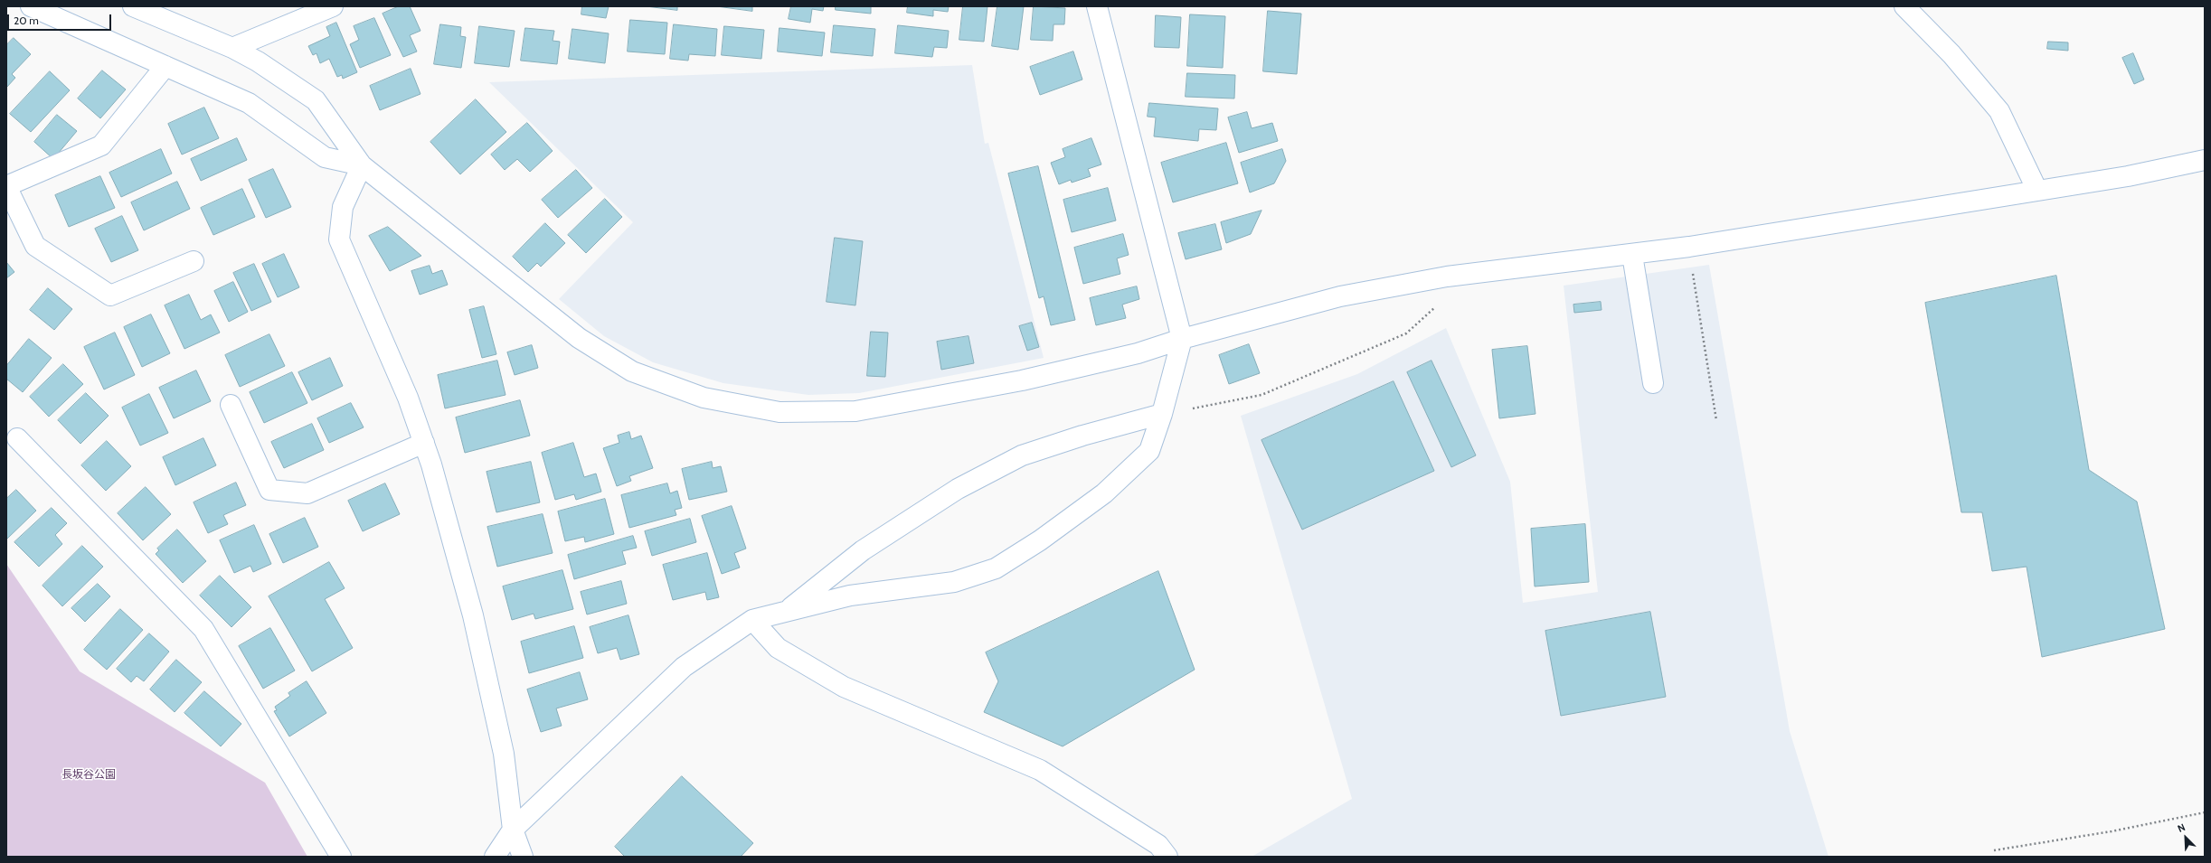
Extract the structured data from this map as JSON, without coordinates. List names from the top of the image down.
{
  "parks": ["長坂谷公園"],
  "scale_bar": "20 m",
  "north": "top left"
}
